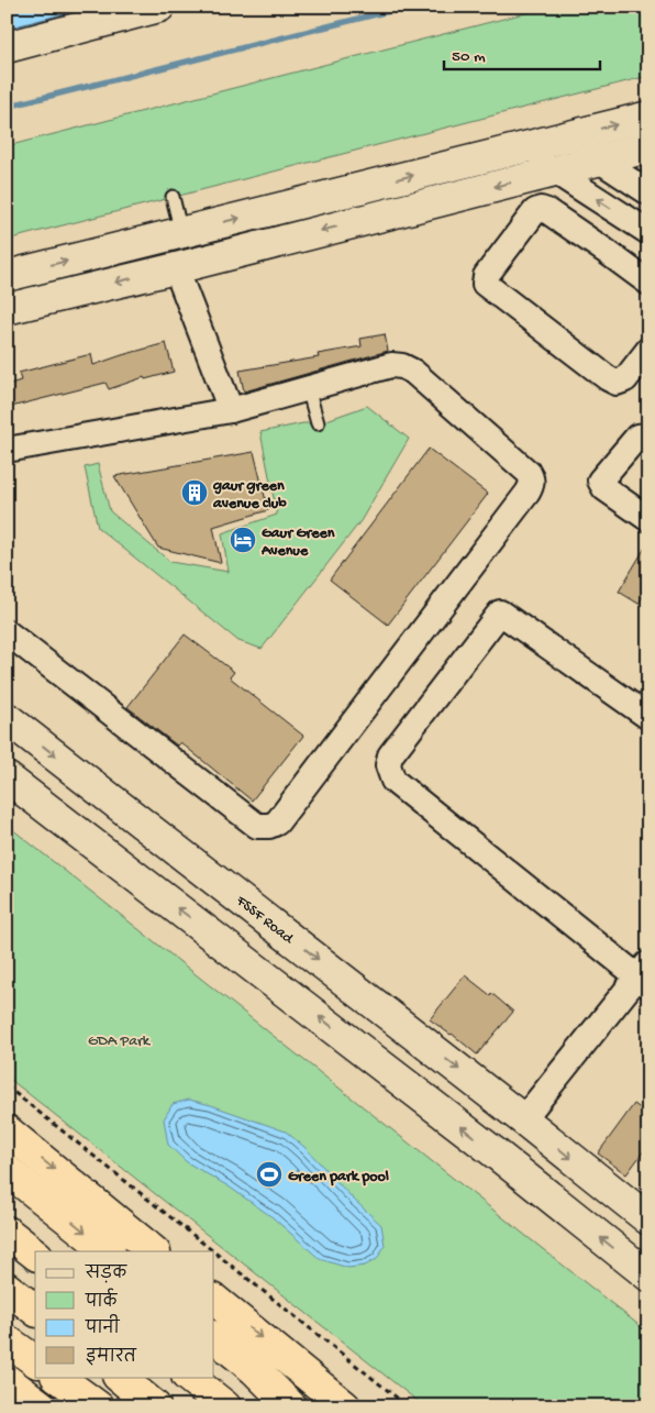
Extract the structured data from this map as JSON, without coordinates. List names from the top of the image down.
{
  "streets": {
    "street": ["FSSF Road"]
  },
  "parks": ["GDA Park"],
  "places": {
    "building": ["gaur green avenue club"],
    "hotel": ["Gaur Green Avenue"],
    "sports": ["Green park pool"]
  },
  "legend": [
    "सड़क",
    "पार्क",
    "पानी",
    "इमारत"
  ],
  "scale_bar": "50 m"
}
